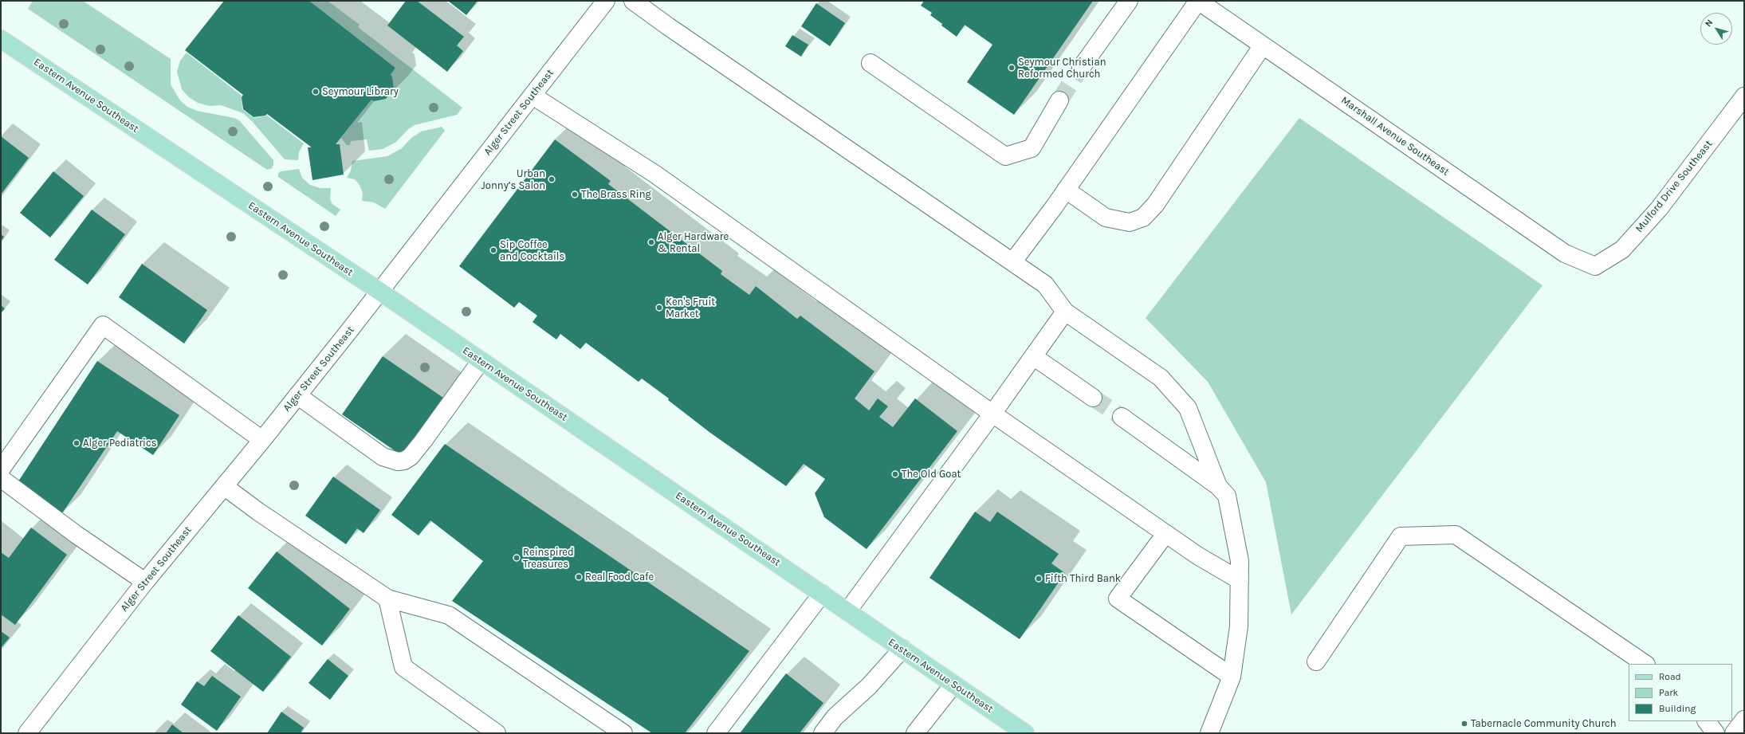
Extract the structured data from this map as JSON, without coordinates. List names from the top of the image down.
{
  "streets": {
    "main road": ["Eastern Avenue Southeast"],
    "street": ["Alger Street Southeast", "Marshall Avenue Southeast", "Mulford Drive Southeast"]
  },
  "crossings": [
    ["Eastern Avenue Southeast", "Alger Street Southeast"],
    ["Marshall Avenue Southeast", "Mulford Drive Southeast"]
  ],
  "places": [
    "Seymour Christian Reformed Church",
    "Seymour Library",
    "Urban Jonny’s Salon",
    "The Brass Ring",
    "Alger Hardware & Rental",
    "Sip Coffee and Cocktails",
    "Ken's Fruit Market",
    "Alger Pediatrics",
    "The Old Goat",
    "Reinspired Treasures",
    "Real Food Cafe",
    "Fifth Third Bank",
    "Tabernacle Community Church"
  ],
  "legend": ["Road", "Park", "Building"],
  "north": "top left"
}
